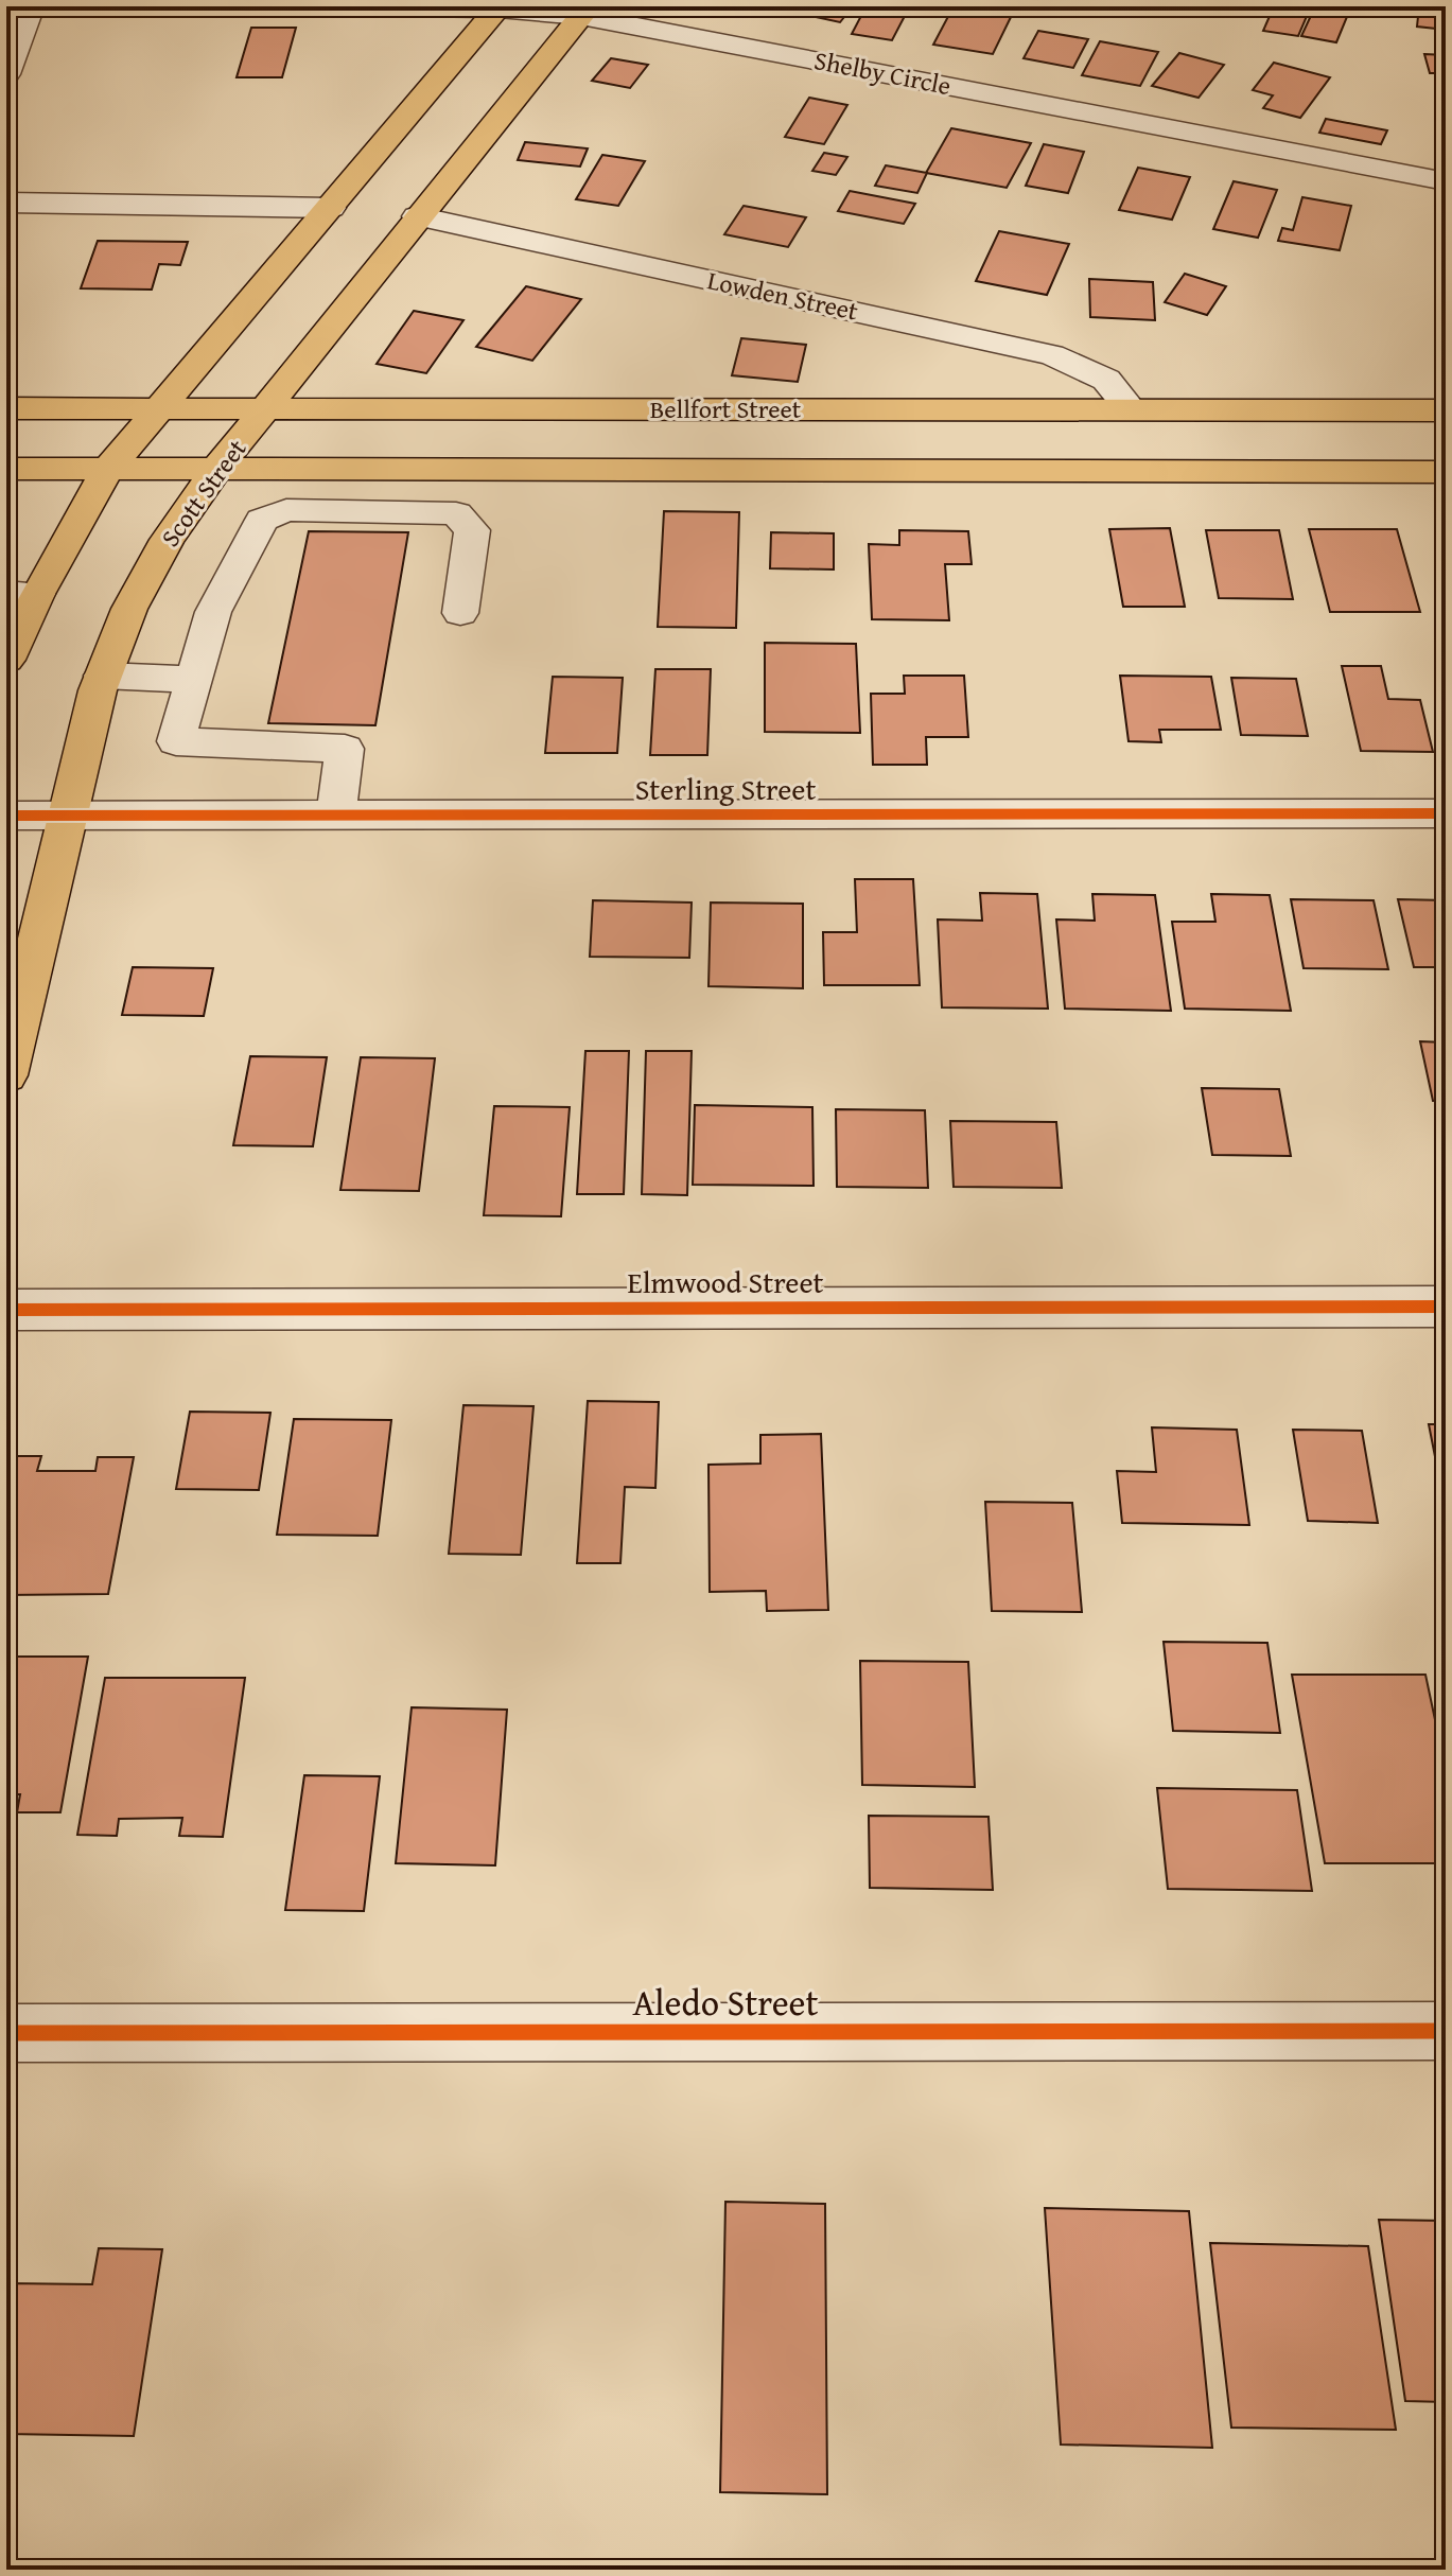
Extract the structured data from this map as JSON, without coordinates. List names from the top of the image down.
{
  "streets": {
    "main road": ["Bellfort Street", "Scott Street"],
    "street": [
      "Shelby Circle",
      "Lowden Street",
      "Sterling Street",
      "Elmwood Street",
      "Aledo Street"
    ]
  },
  "crossings": [
    ["Shelby Circle", "Scott Street"],
    ["Lowden Street", "Bellfort Street"],
    ["Lowden Street", "Scott Street"],
    ["Bellfort Street", "Scott Street"],
    ["Scott Street", "Sterling Street"]
  ]
}
